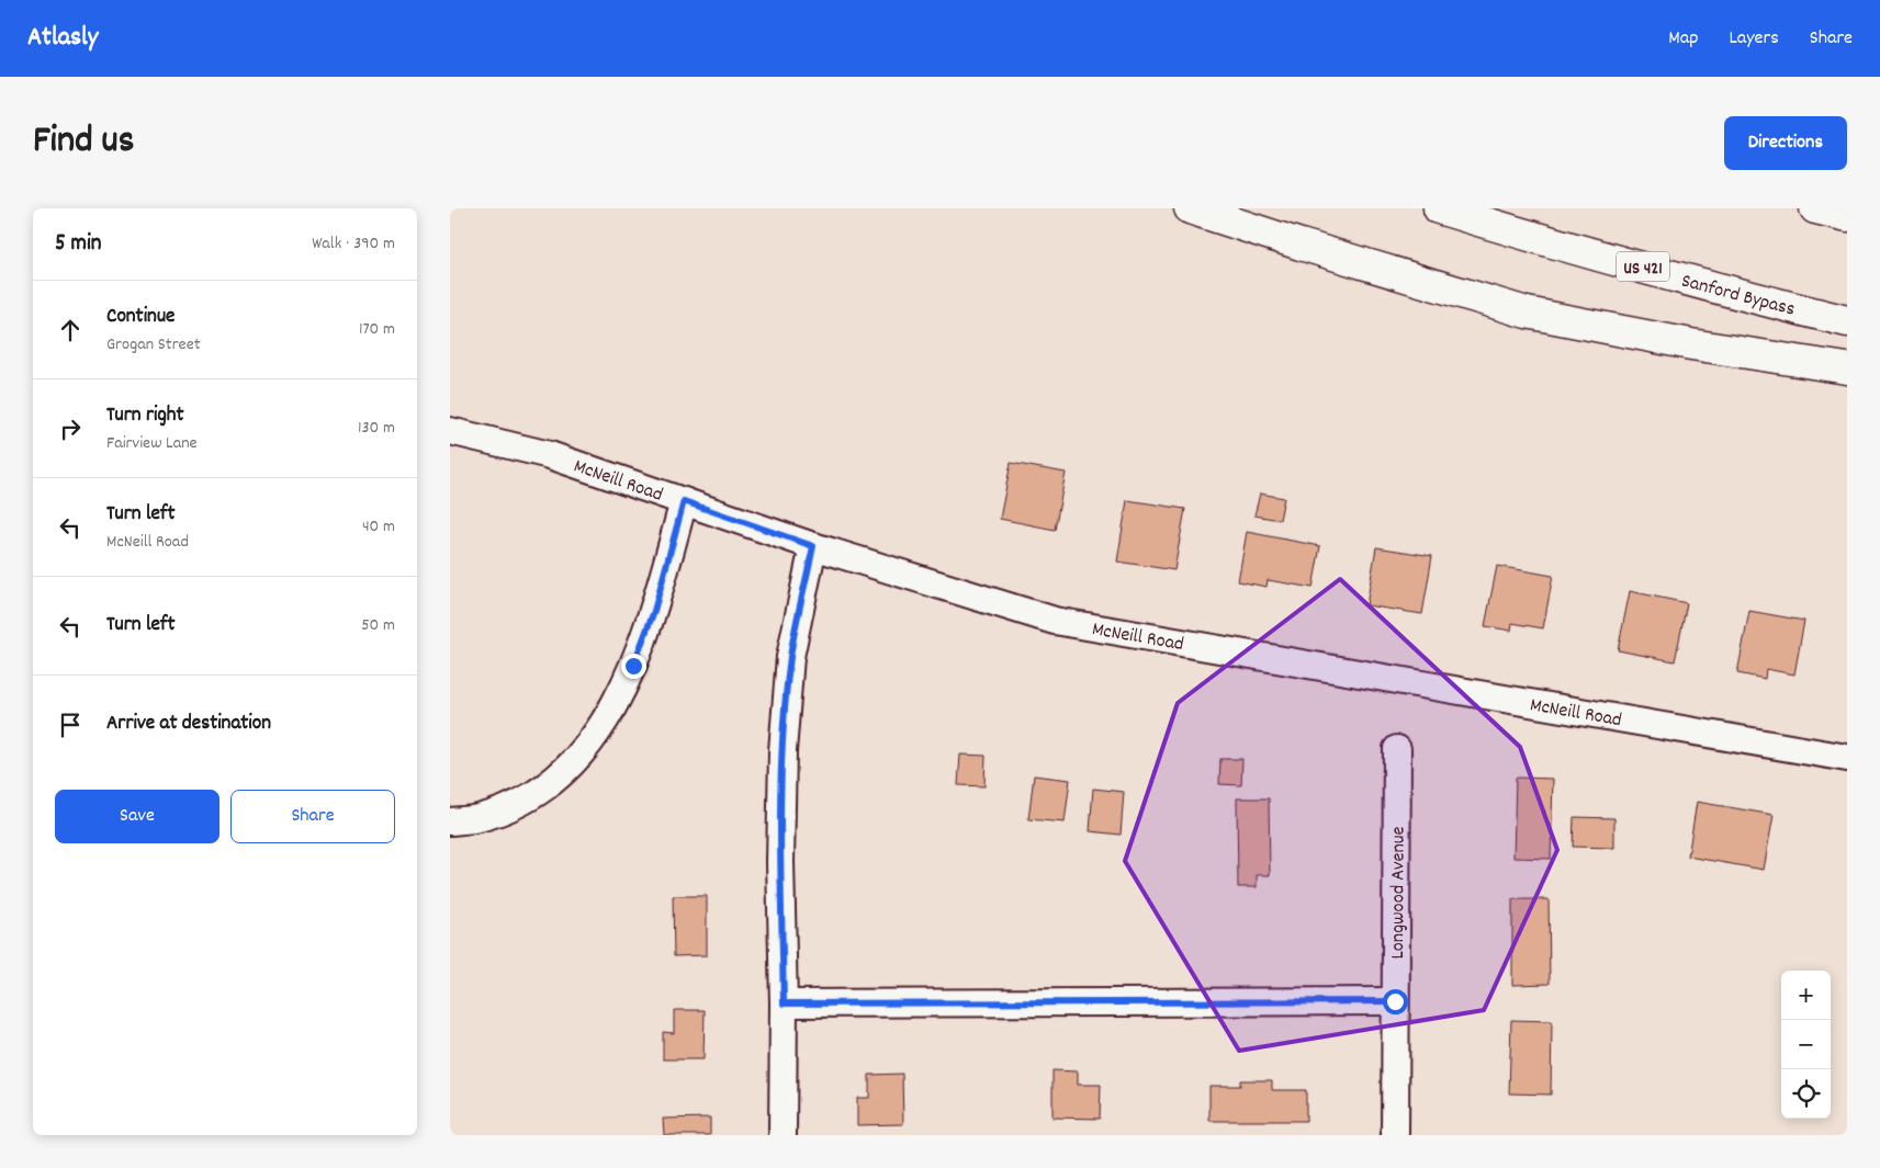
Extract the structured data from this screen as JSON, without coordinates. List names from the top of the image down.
{
  "streets": {
    "highway": ["US 421", "Sanford Bypass"],
    "street": ["McNeill Road", "Longwood Avenue"]
  },
  "page": {
    "header": "Atlasly",
    "nav": ["Map", "Layers", "Share"],
    "title": "Find us",
    "buttons": [
      "Directions",
      ["Save", "Share"]
    ],
    "heading": ["5 min", "Walk · 390 m"],
    "list": [
      ["Continue", "Grogan Street", "170 m"],
      ["Turn right", "Fairview Lane", "130 m"],
      ["Turn left", "McNeill Road", "40 m"],
      ["Turn left", "50 m"],
      "Arrive at destination"
    ],
    "map_buttons": ["+", "−"]
  }
}
